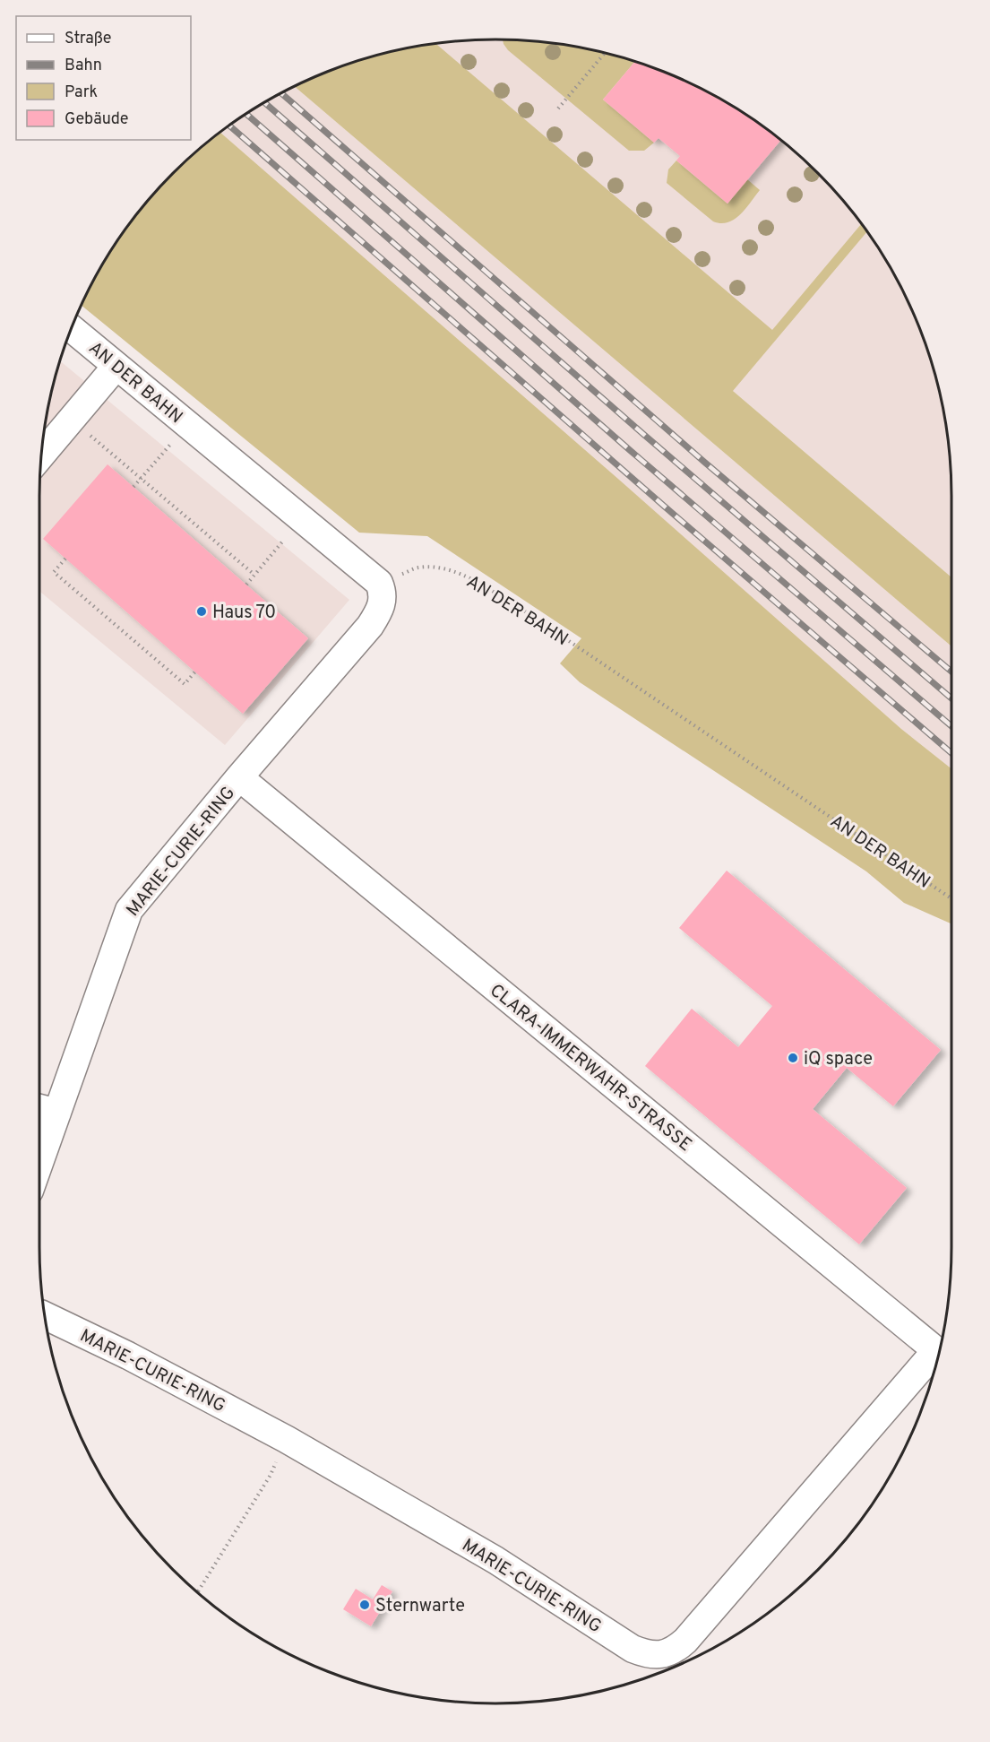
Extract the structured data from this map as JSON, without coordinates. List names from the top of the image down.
{
  "streets": {
    "street": ["AN DER BAHN", "MARIE-CURIE-RING", "CLARA-IMMERWAHR-STRASSE"]
  },
  "crossings": [
    ["AN DER BAHN", "MARIE-CURIE-RING"],
    ["MARIE-CURIE-RING", "CLARA-IMMERWAHR-STRASSE"]
  ],
  "places": ["Haus 70", "iQ space", "Sternwarte"],
  "legend": [
    "Straße",
    "Bahn",
    "Park",
    "Gebäude"
  ]
}
